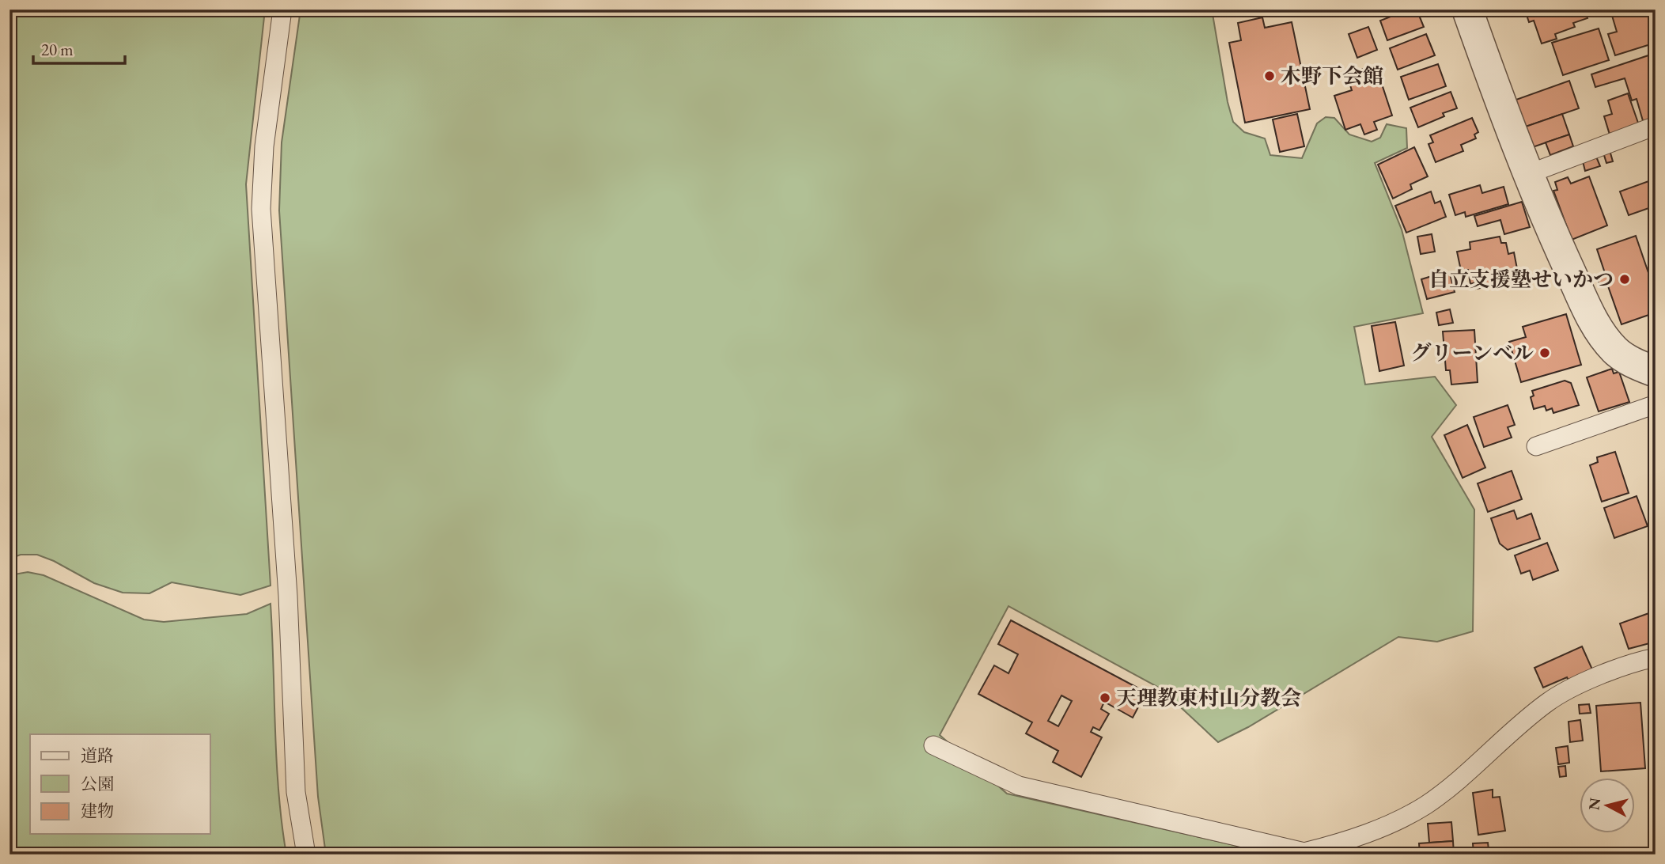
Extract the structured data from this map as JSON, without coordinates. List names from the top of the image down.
{
  "places": [
    "木野下会館",
    "自立支援塾せいかつ",
    "グリーンベル",
    "天理教東村山分教会"
  ],
  "legend": ["道路", "公園", "建物"],
  "scale_bar": "20 m",
  "north": "left"
}
